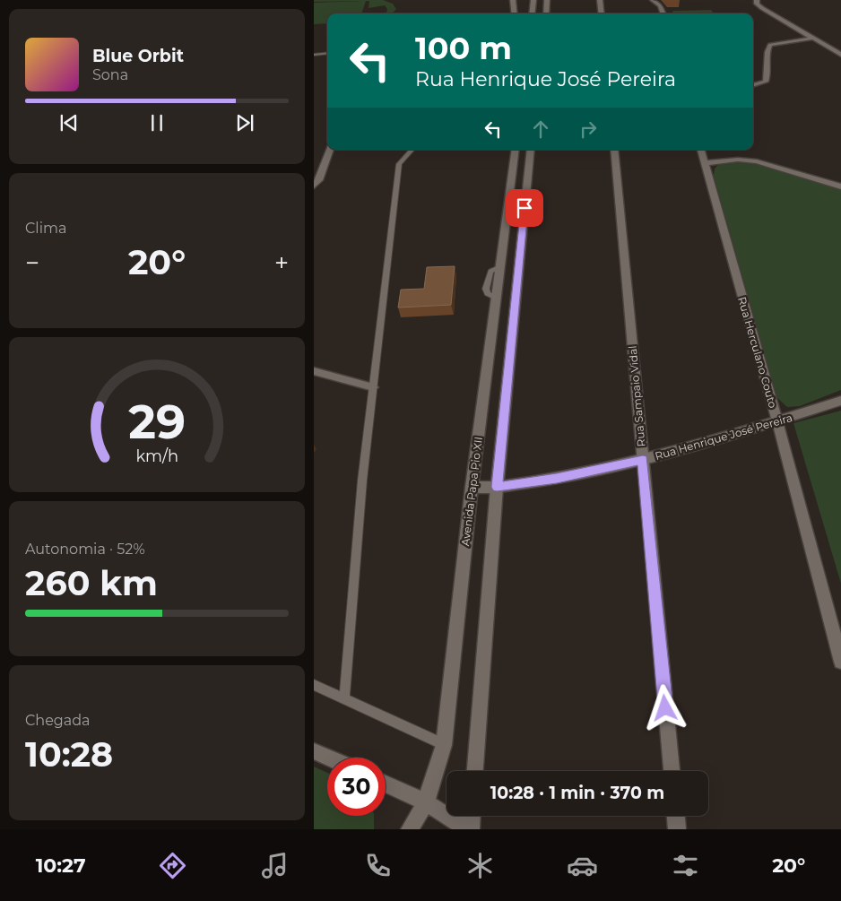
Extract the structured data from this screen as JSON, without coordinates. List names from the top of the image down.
{
  "streets": {
    "street": [
      "Rua Herculano Couto",
      "Rua Sampaio Vidal",
      "Rua Henrique José Pereira",
      "Avenida Papa Pio XII"
    ]
  },
  "crossings": [
    ["Rua Herculano Couto", "Rua Henrique José Pereira"],
    ["Rua Sampaio Vidal", "Rua Henrique José Pereira"],
    ["Rua Henrique José Pereira", "Avenida Papa Pio XII"]
  ],
  "page": {
    "turn": ["100 m", "Rua Henrique José Pereira"],
    "song": ["Blue Orbit", "Sona"],
    "tile": [
      "Clima",
      ["Autonomia · 52%", "260 km"],
      ["Chegada", "10:28"]
    ],
    "heat": ["−", "20°", "+"],
    "limit": "30",
    "trip": "10:28 · 1 min · 370 m",
    "tabs": ["10:27", "20°"],
    "gauge": ["29", "km/h"]
  }
}
